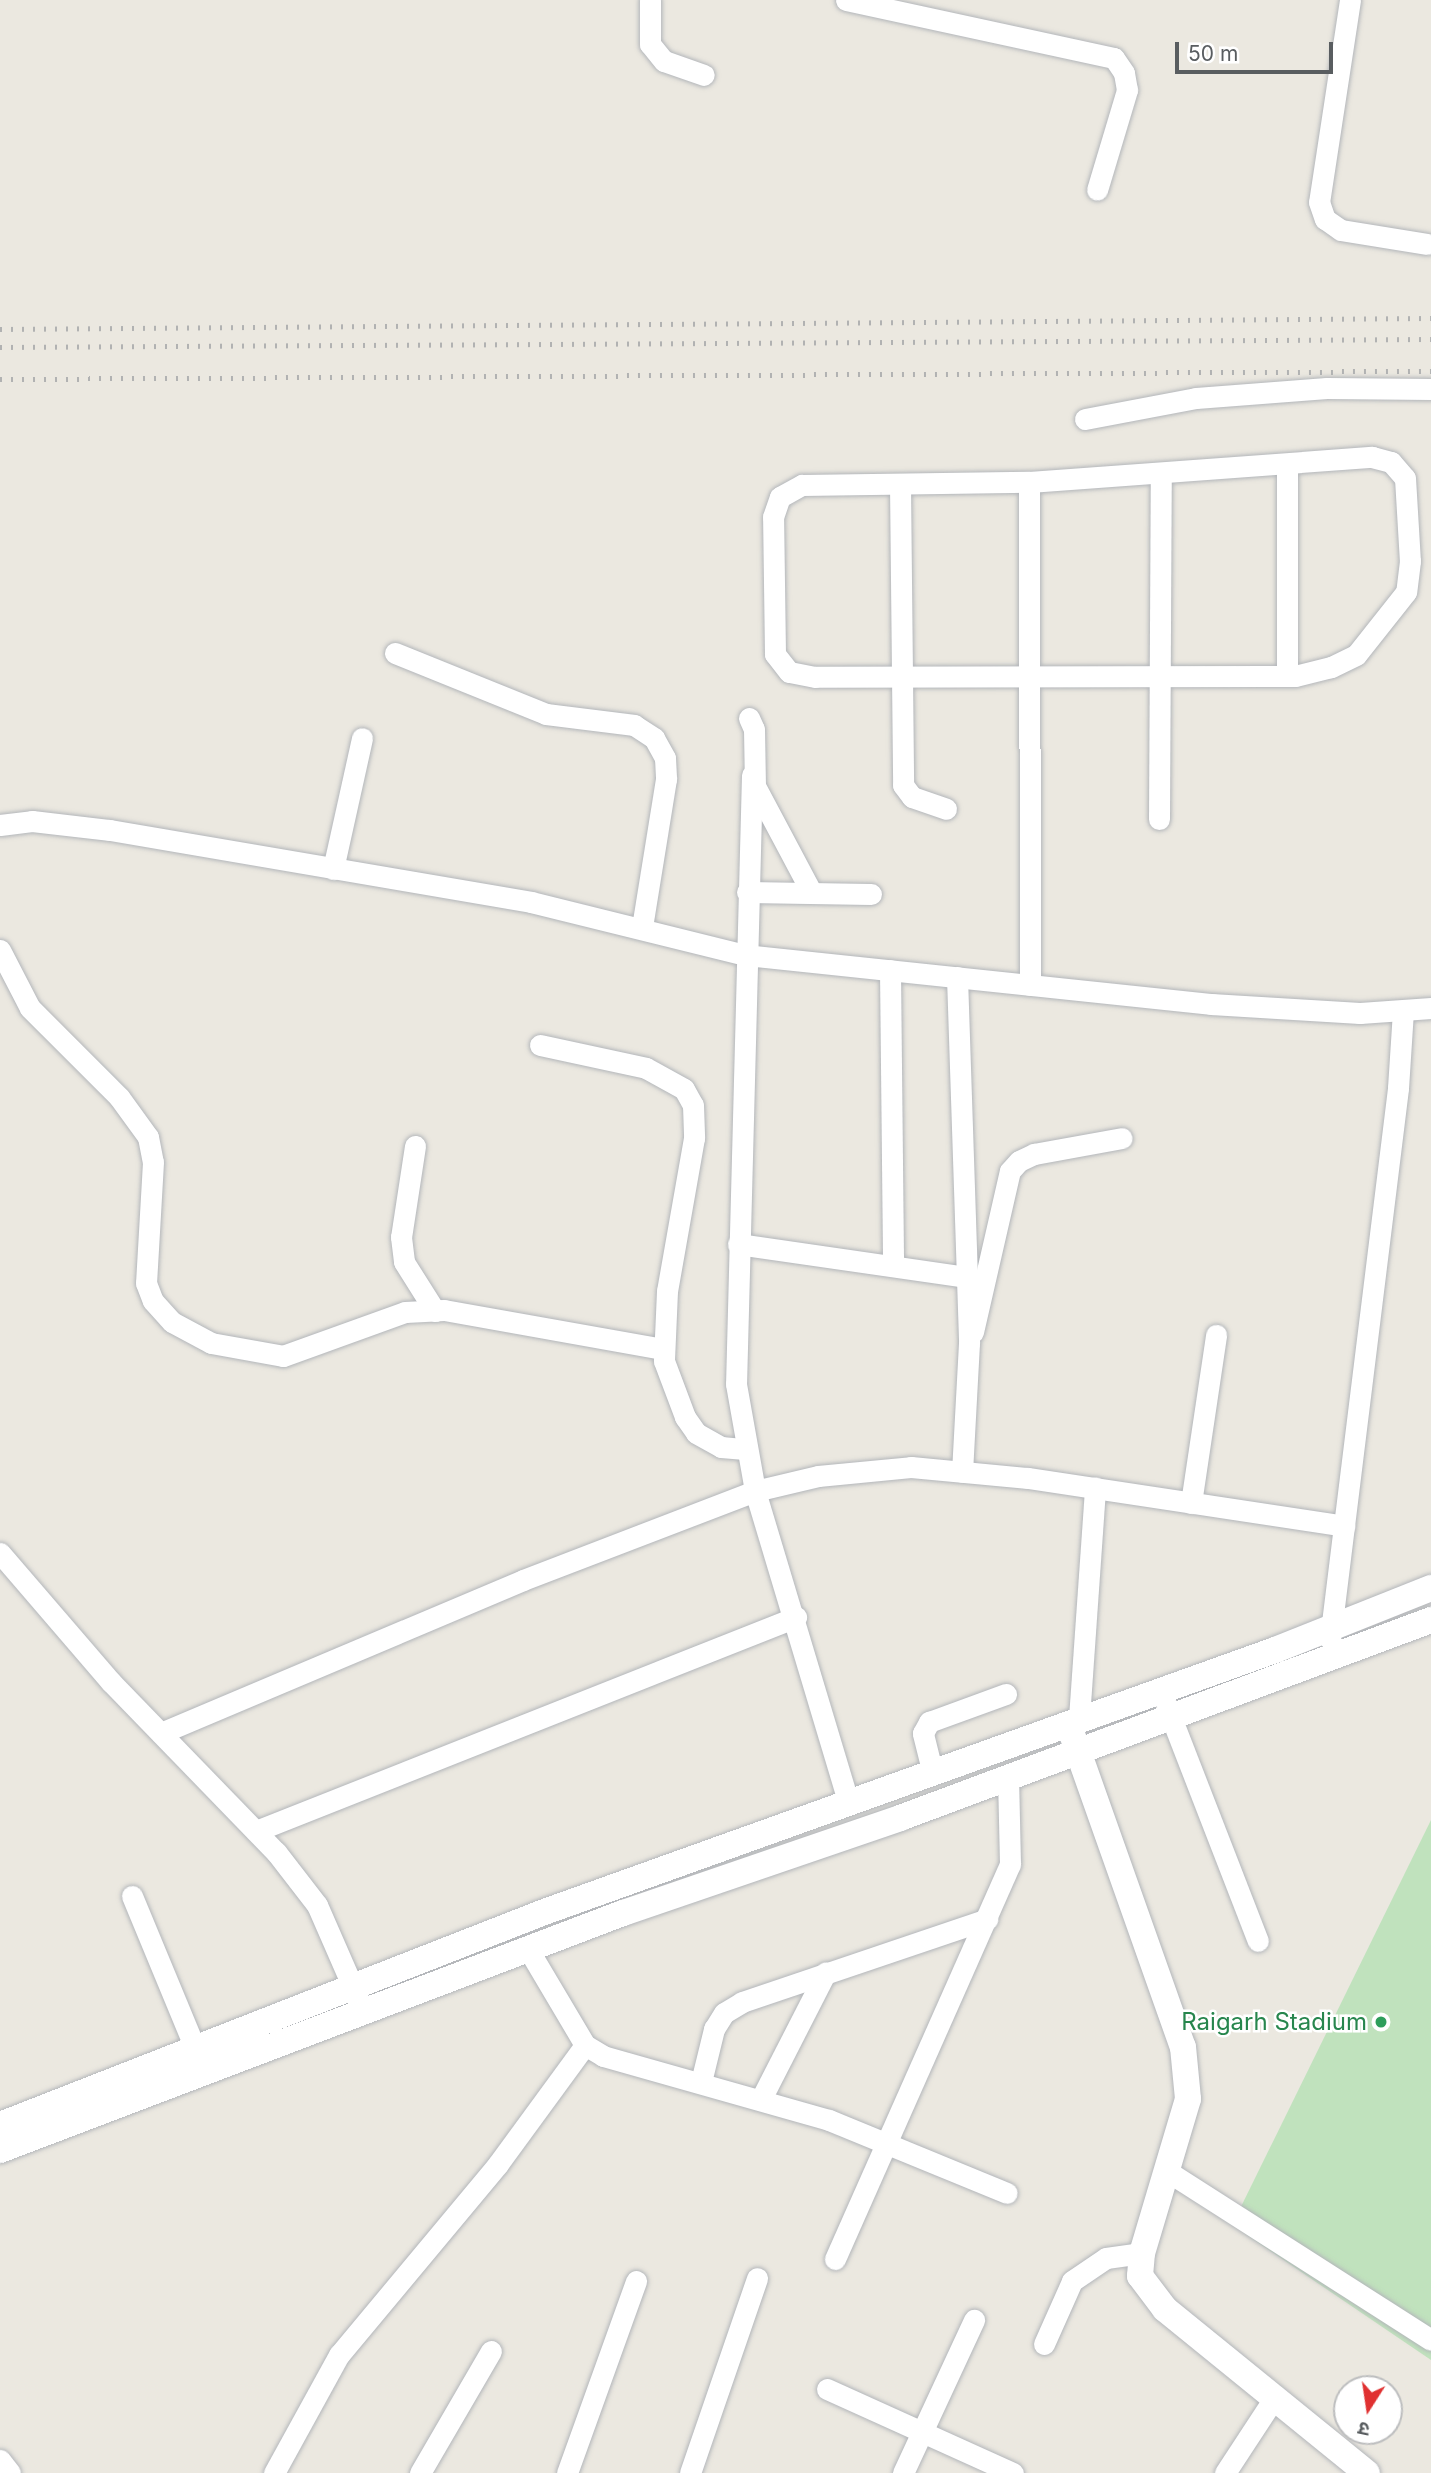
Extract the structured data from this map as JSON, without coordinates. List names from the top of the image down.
{
  "places": ["Raigarh Stadium"],
  "scale_bar": "50 m",
  "north": "bottom"
}
